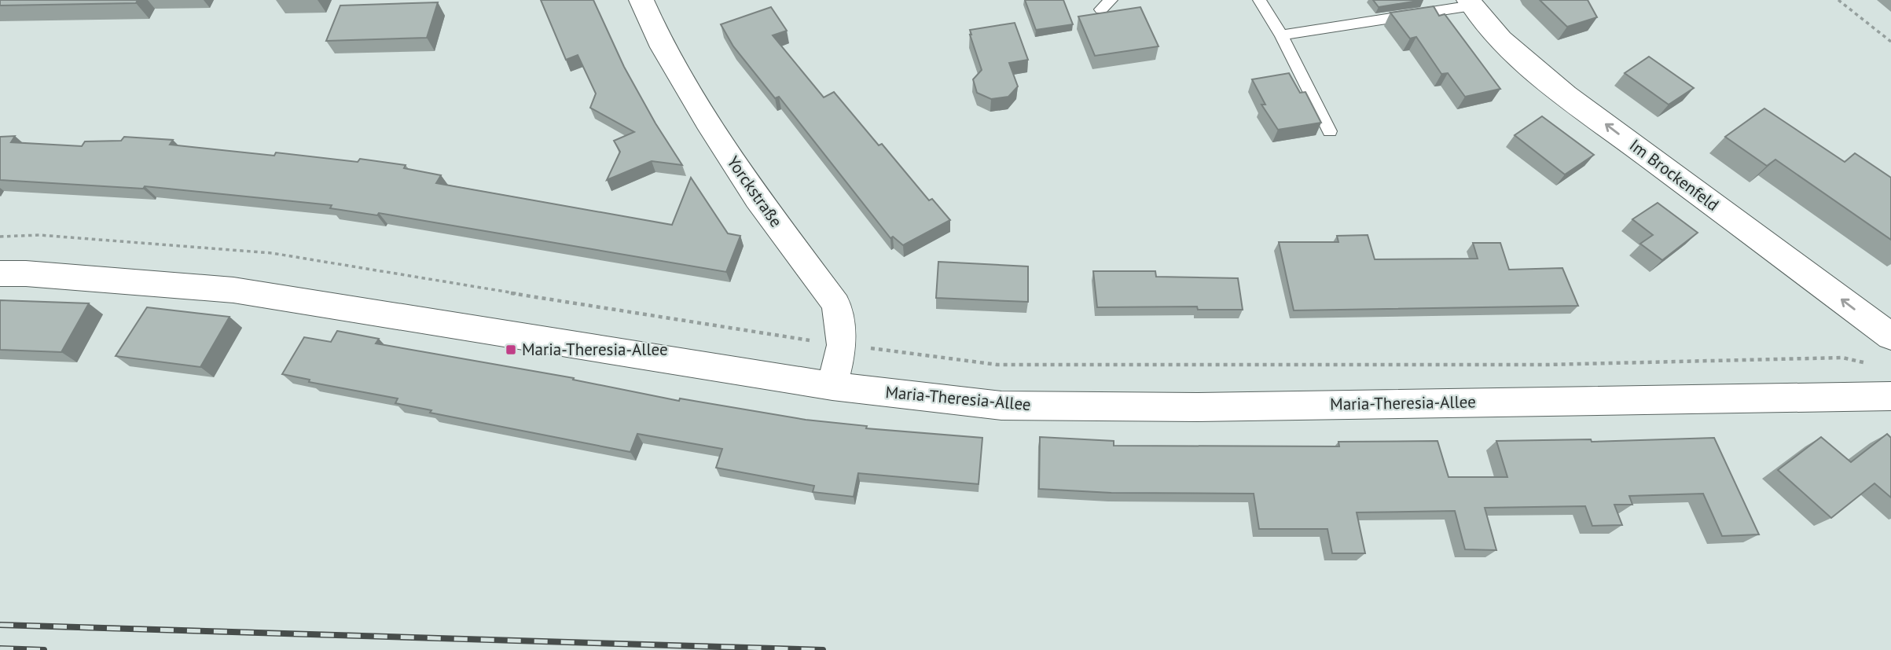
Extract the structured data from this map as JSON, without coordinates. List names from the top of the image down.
{
  "streets": {
    "street": ["Im Brockenfeld", "Yorckstraße", "Maria-Theresia-Allee"]
  },
  "crossings": [
    ["Yorckstraße", "Maria-Theresia-Allee"]
  ],
  "one_way": ["Im Brockenfeld"],
  "places": {
    "transit": ["Maria-Theresia-Allee"]
  }
}
